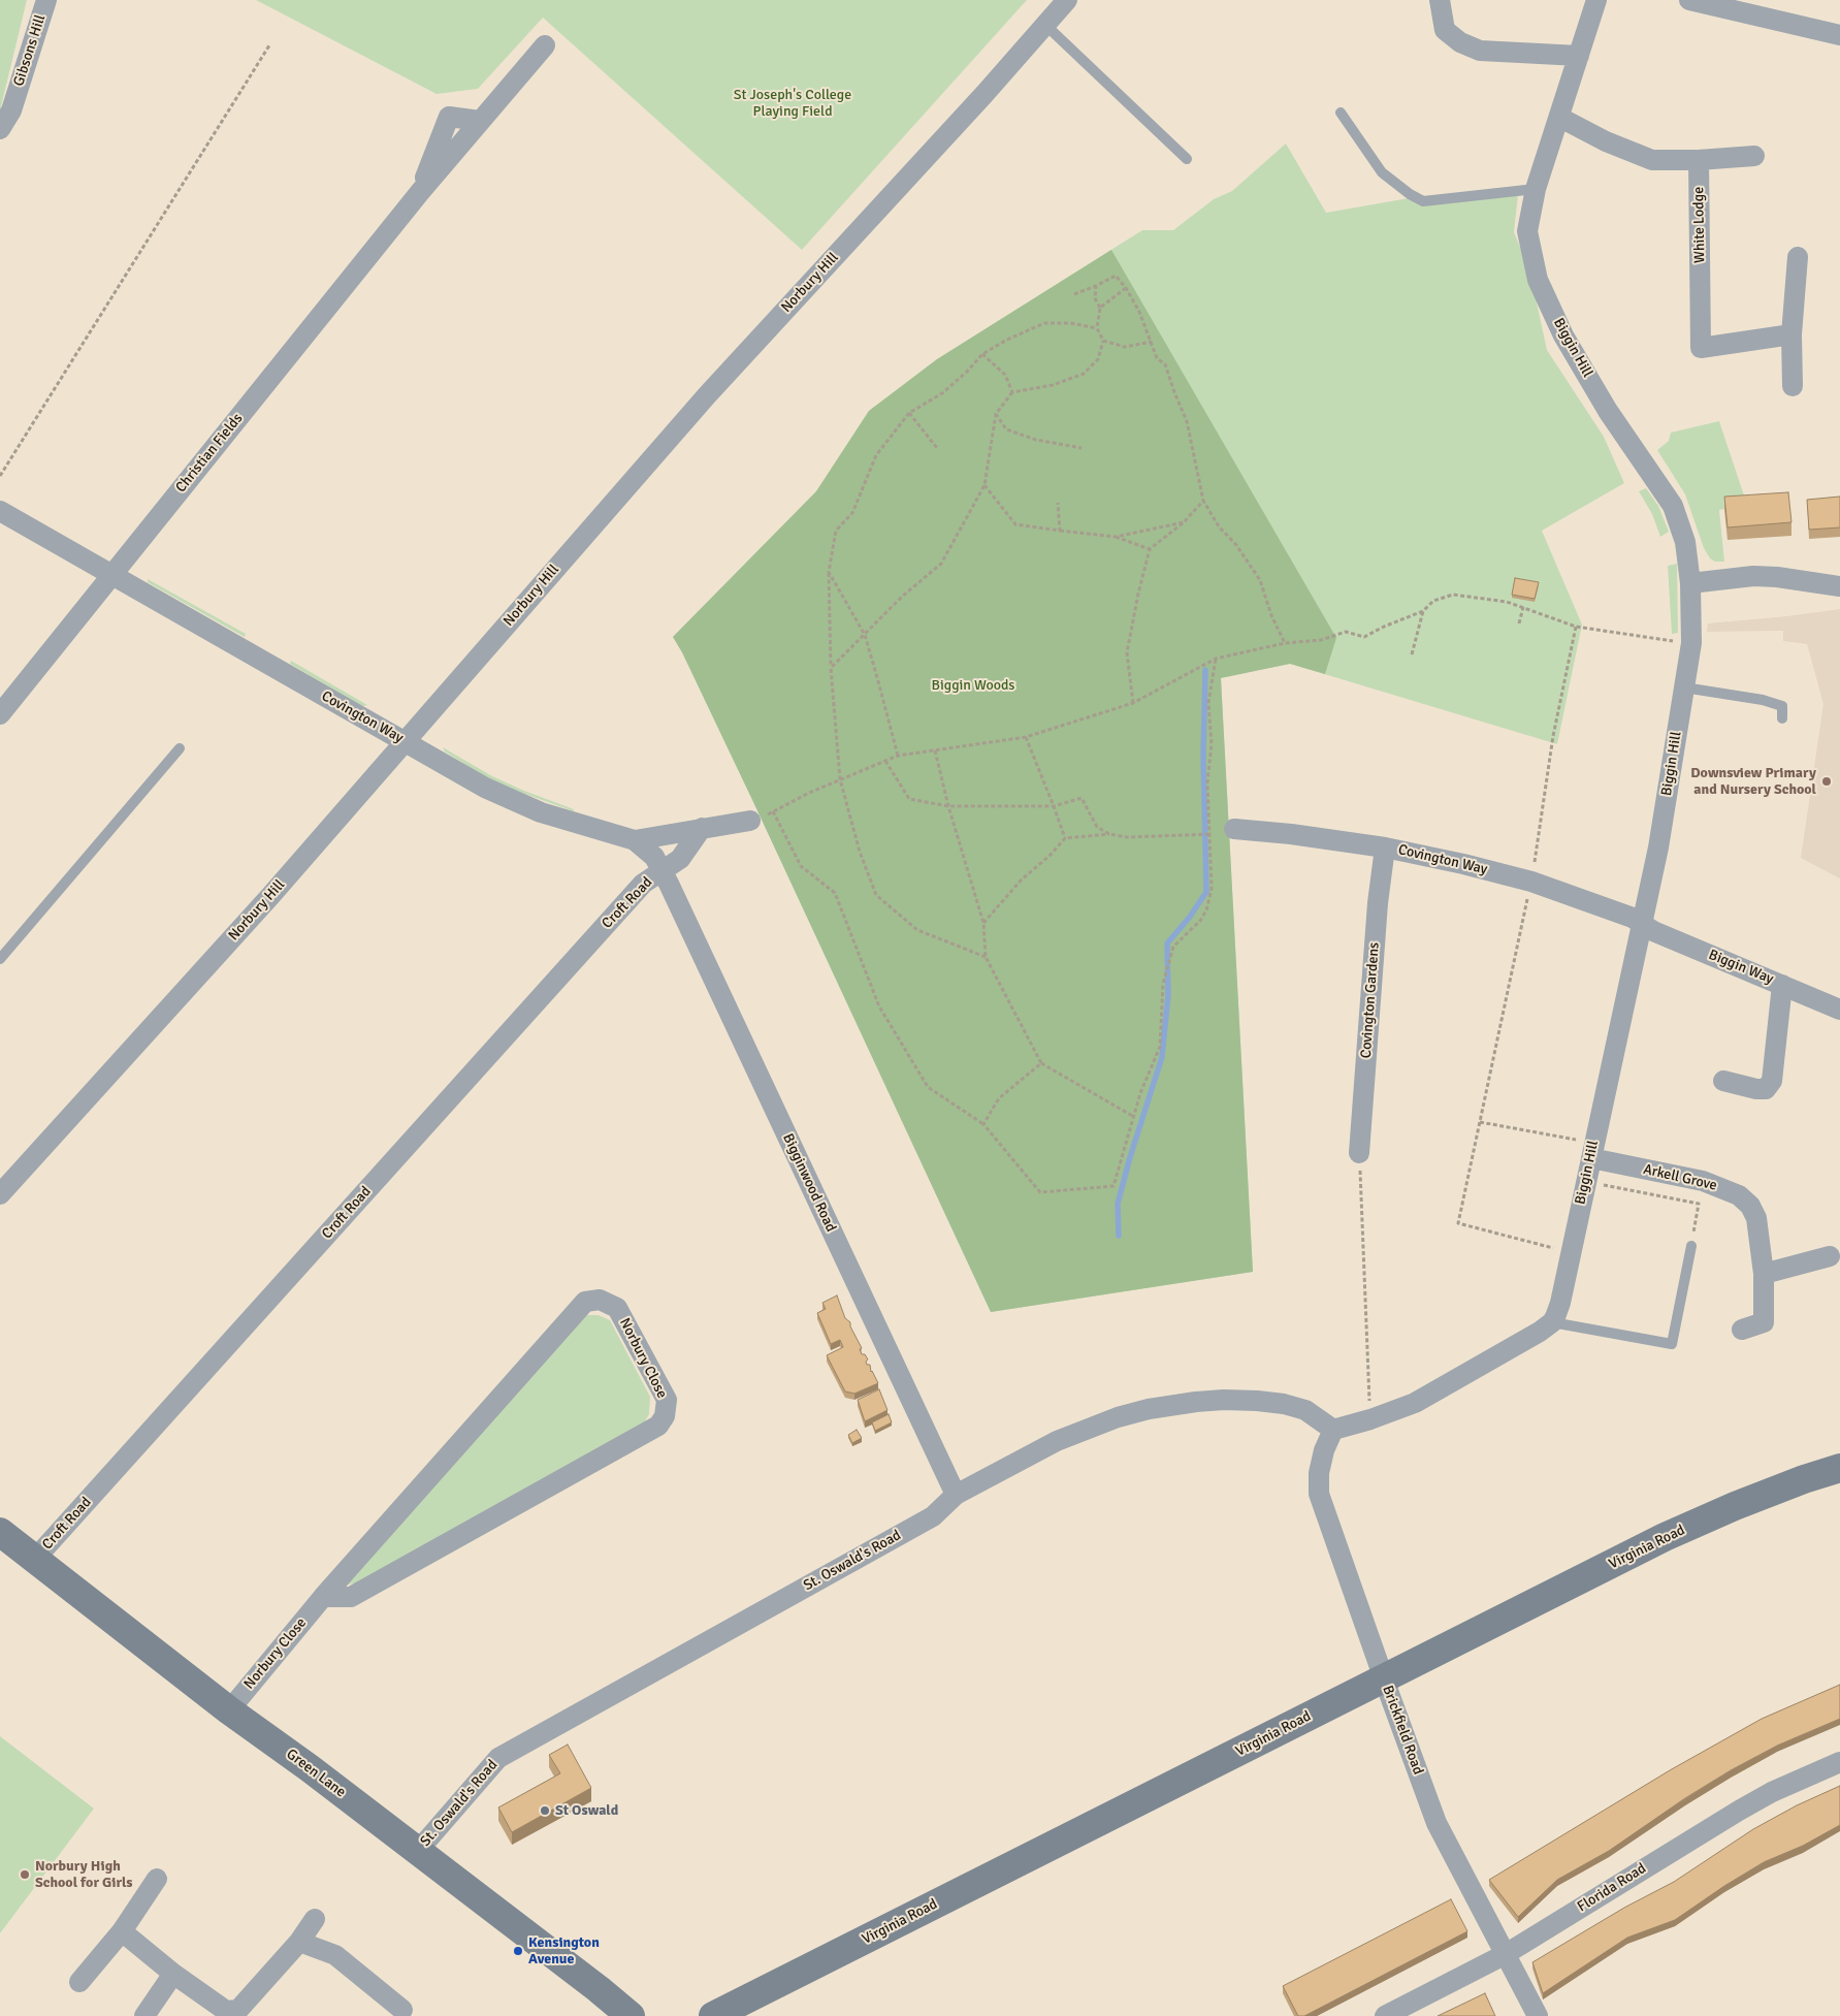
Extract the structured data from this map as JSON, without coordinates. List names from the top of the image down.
{
  "streets": {
    "street": [
      "Gibsons Hill",
      "White Lodge",
      "Norbury Hill",
      "Biggin Hill",
      "Christian Fields",
      "Covington Way",
      "Croft Road",
      "Biggin Way",
      "Covington Gardens",
      "Arkell Grove",
      "Bigginwood Road",
      "Norbury Close",
      "Virginia Road",
      "St. Oswald's Road",
      "Brickfield Road",
      "Green Lane",
      "Florida Road"
    ]
  },
  "crossings": [
    ["Norbury Hill", "Covington Way"],
    ["Biggin Hill", "Covington Way"],
    ["Biggin Hill", "Biggin Way"],
    ["Biggin Hill", "Arkell Grove"],
    ["Christian Fields", "Covington Way"],
    ["Covington Way", "Croft Road"],
    ["Covington Way", "Biggin Way"],
    ["Covington Way", "Covington Gardens"],
    ["Covington Way", "Bigginwood Road"],
    ["Croft Road", "Bigginwood Road"],
    ["Croft Road", "Green Lane"],
    ["Bigginwood Road", "St. Oswald's Road"],
    ["Norbury Close", "Green Lane"],
    ["Virginia Road", "Brickfield Road"],
    ["St. Oswald's Road", "Brickfield Road"],
    ["St. Oswald's Road", "Green Lane"],
    ["Brickfield Road", "Florida Road"]
  ],
  "parks": ["St Joseph's College Playing Field", "Biggin Woods"],
  "places": [
    "Downsview Primary and Nursery School",
    "St Oswald",
    "Norbury High School for Girls",
    "Kensington Avenue"
  ]
}
